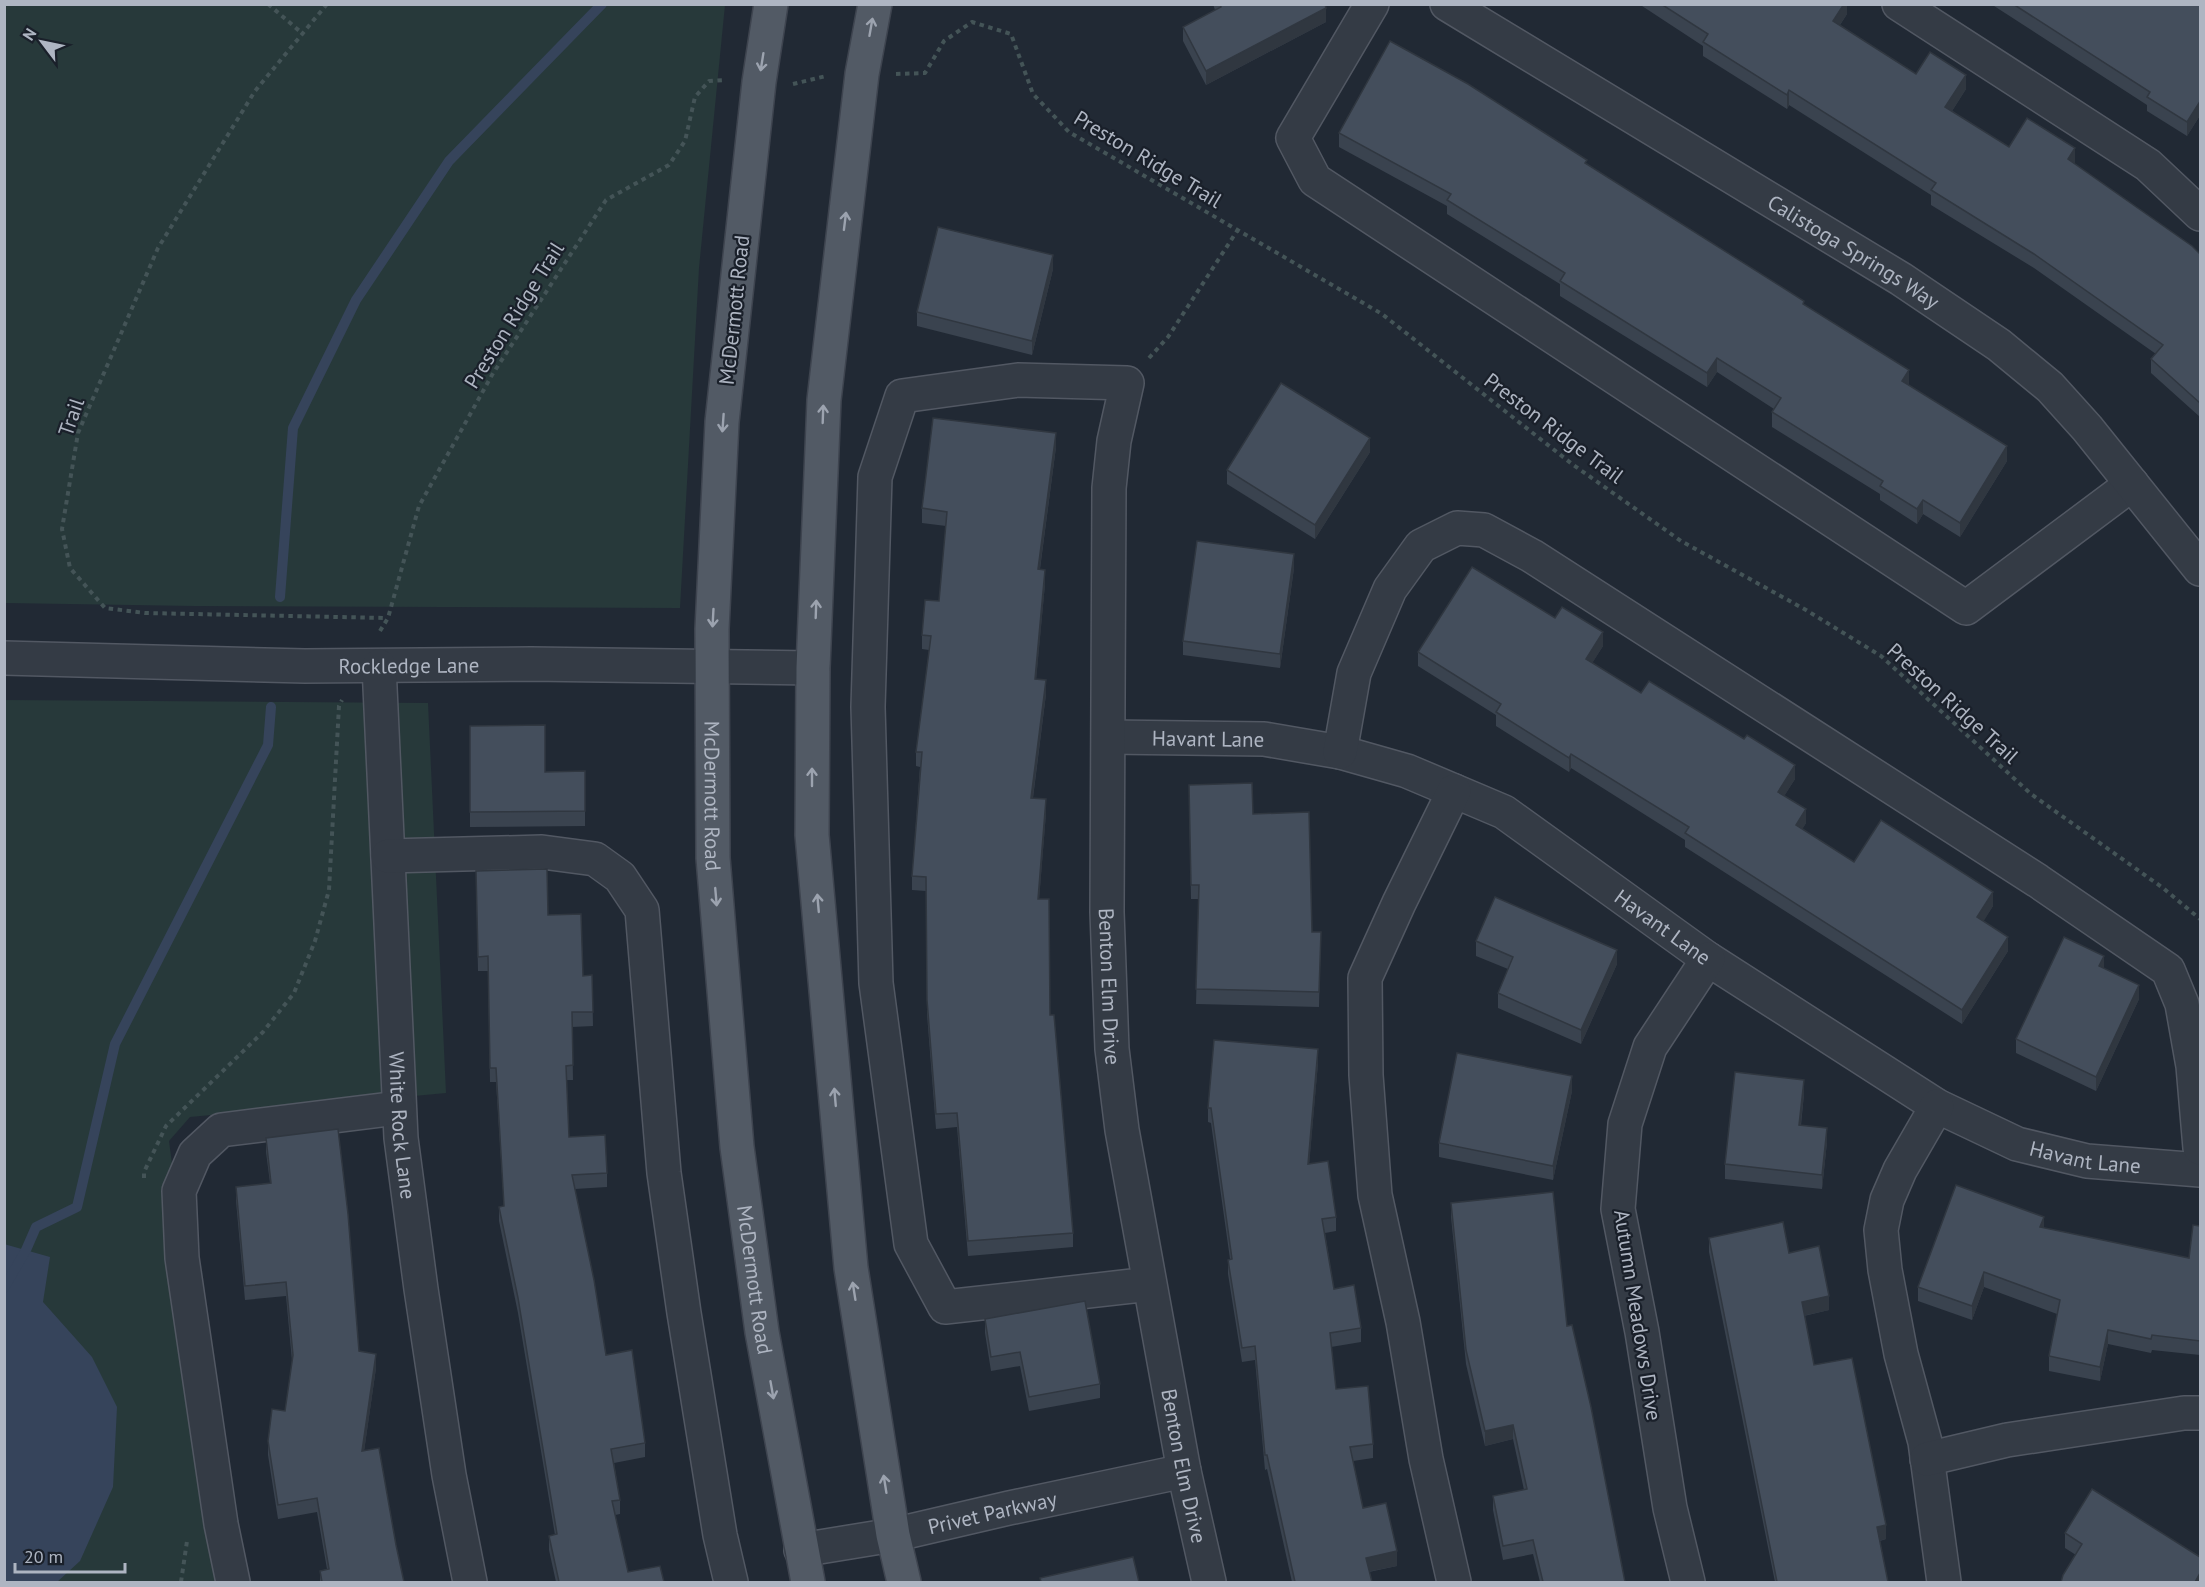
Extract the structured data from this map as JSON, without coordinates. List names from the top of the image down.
{
  "streets": {
    "main road": ["McDermott Road"],
    "street": [
      "Calistoga Springs Way",
      "Rockledge Lane",
      "Havant Lane",
      "Benton Elm Drive",
      "White Rock Lane",
      "Autumn Meadows Drive",
      "Privet Parkway"
    ],
    "path": ["Preston Ridge Trail", "Trail"]
  },
  "crossings": [
    ["Preston Ridge Trail", "Trail"],
    ["McDermott Road", "Rockledge Lane"],
    ["McDermott Road", "Privet Parkway"],
    ["Rockledge Lane", "White Rock Lane"],
    ["Havant Lane", "Benton Elm Drive"],
    ["Havant Lane", "Autumn Meadows Drive"],
    ["Benton Elm Drive", "Privet Parkway"]
  ],
  "scale_bar": "20 m",
  "north": "top left"
}
